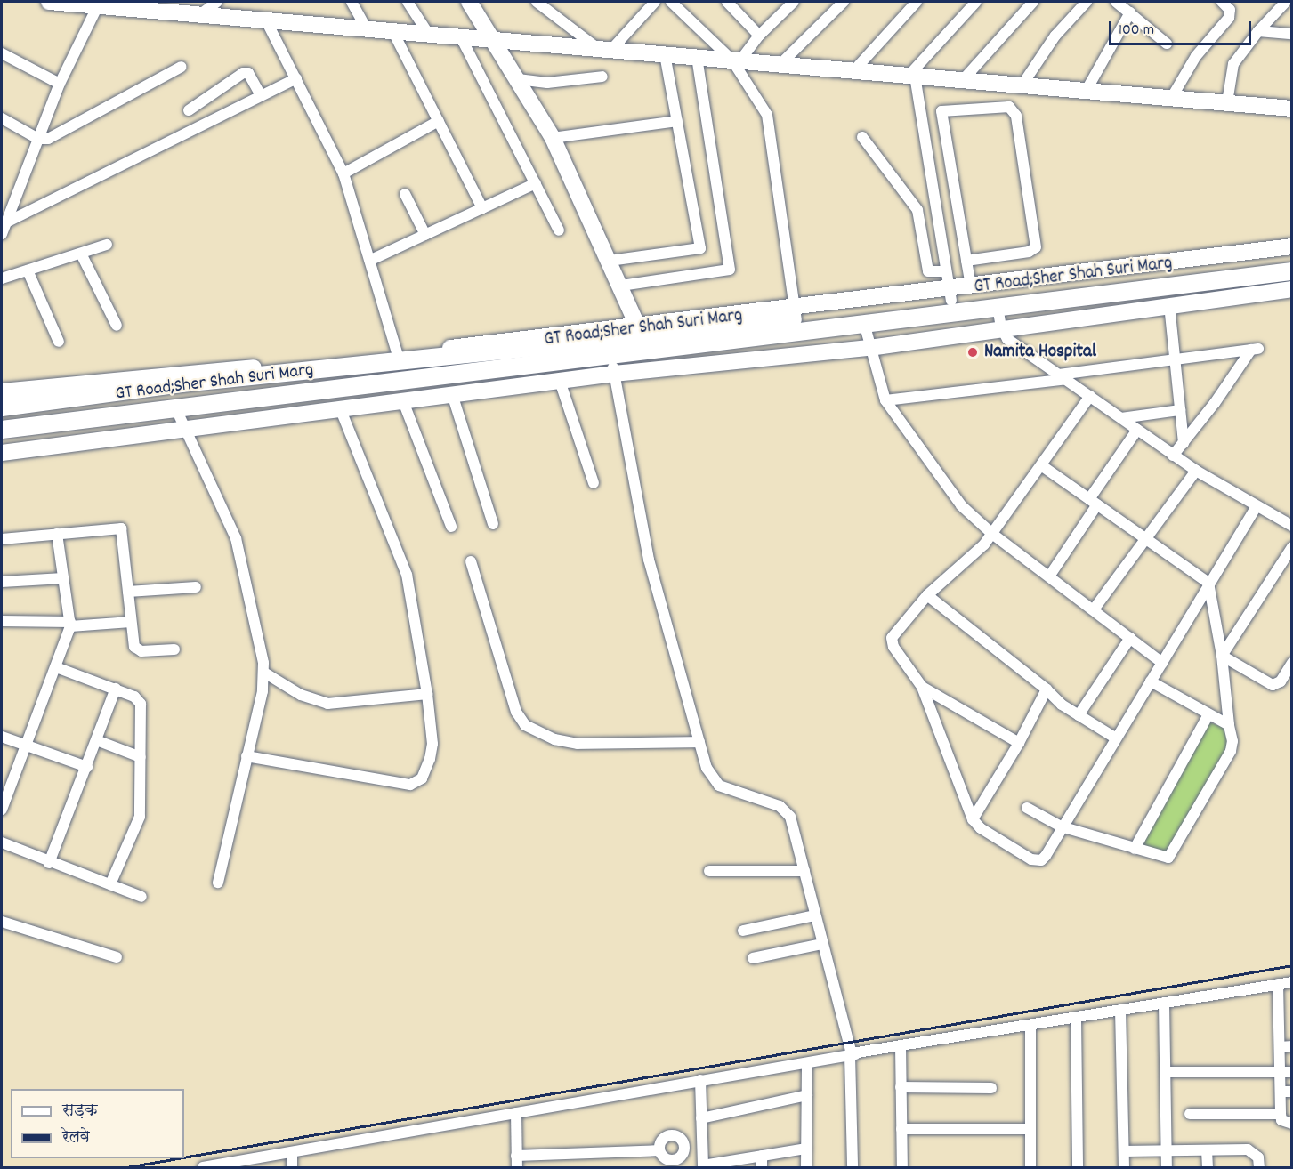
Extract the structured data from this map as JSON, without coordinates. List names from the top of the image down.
{
  "streets": {
    "main road": ["GT Road;Sher Shah Suri Marg"]
  },
  "places": ["Namita Hospital"],
  "legend": ["सड़क", "रेलवे"],
  "scale_bar": "100 m"
}
